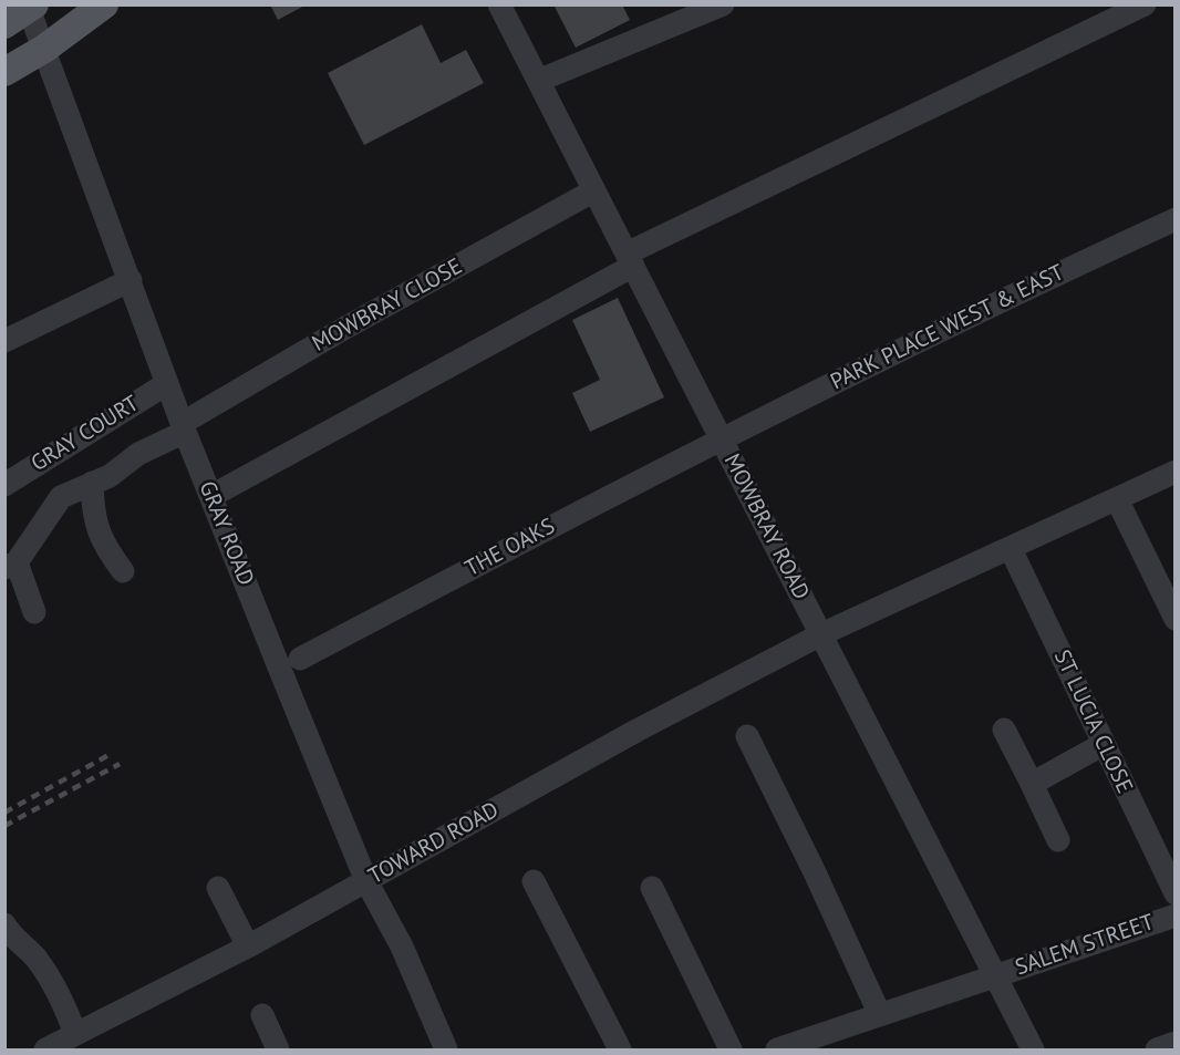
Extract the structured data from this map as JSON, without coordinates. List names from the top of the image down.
{
  "streets": {
    "street": [
      "MOWBRAY CLOSE",
      "PARK PLACE WEST & EAST",
      "GRAY COURT",
      "MOWBRAY ROAD",
      "GRAY ROAD",
      "THE OAKS",
      "ST LUCIA CLOSE",
      "TOWARD ROAD",
      "SALEM STREET"
    ]
  },
  "crossings": [
    ["MOWBRAY CLOSE", "MOWBRAY ROAD"],
    ["MOWBRAY CLOSE", "GRAY ROAD"],
    ["PARK PLACE WEST & EAST", "MOWBRAY ROAD"],
    ["PARK PLACE WEST & EAST", "THE OAKS"],
    ["GRAY COURT", "GRAY ROAD"],
    ["MOWBRAY ROAD", "THE OAKS"],
    ["MOWBRAY ROAD", "TOWARD ROAD"],
    ["MOWBRAY ROAD", "SALEM STREET"],
    ["GRAY ROAD", "TOWARD ROAD"],
    ["ST LUCIA CLOSE", "TOWARD ROAD"]
  ]
}
